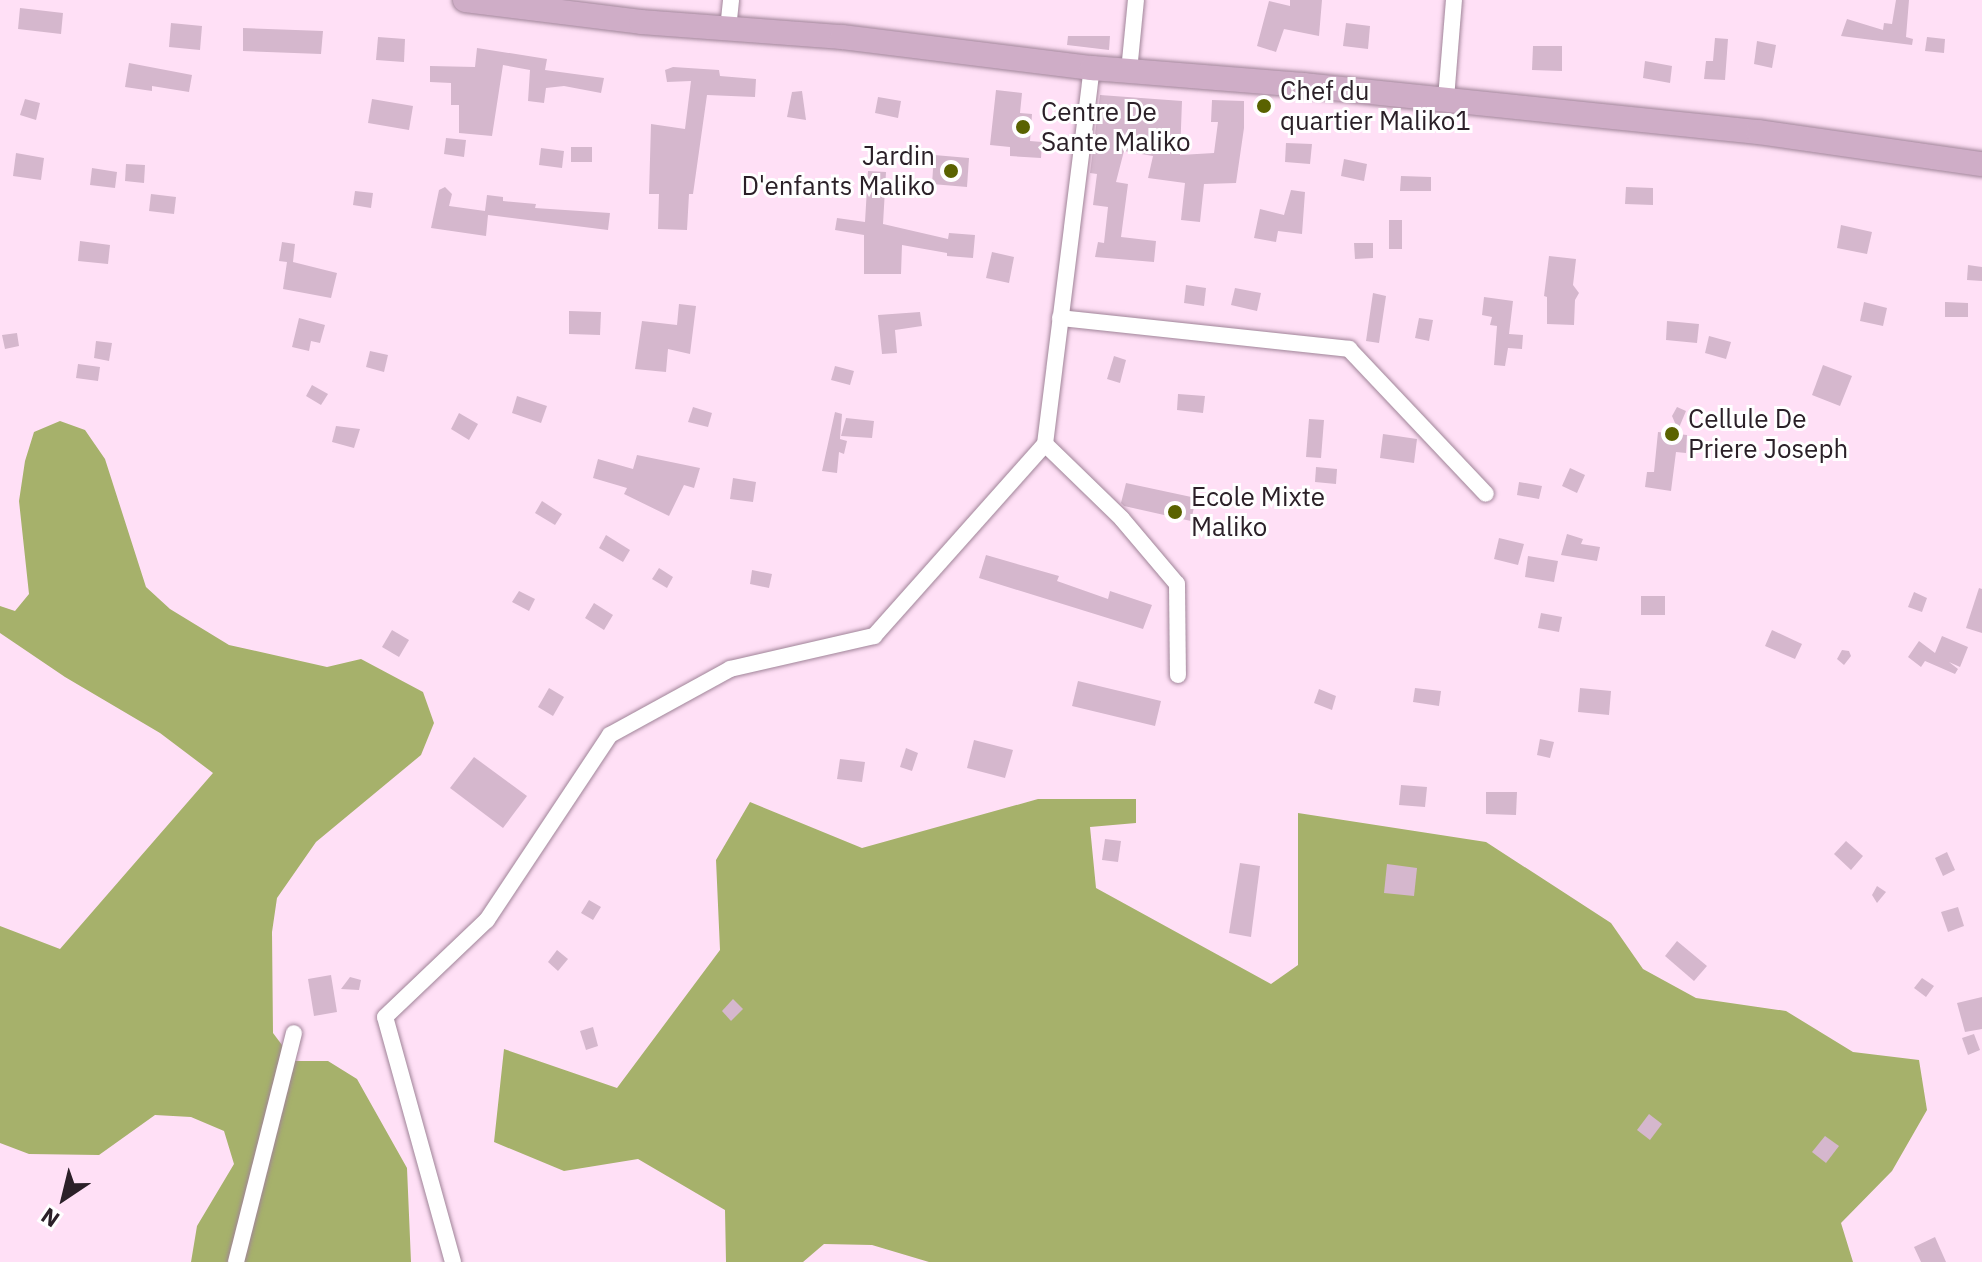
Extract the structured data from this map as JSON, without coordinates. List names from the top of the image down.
{
  "places": [
    "Chef du quartier Maliko1",
    "Centre De Sante Maliko",
    "Jardin D'enfants Maliko",
    "Cellule De Priere Joseph",
    "Ecole Mixte Maliko"
  ],
  "north": "bottom left"
}
